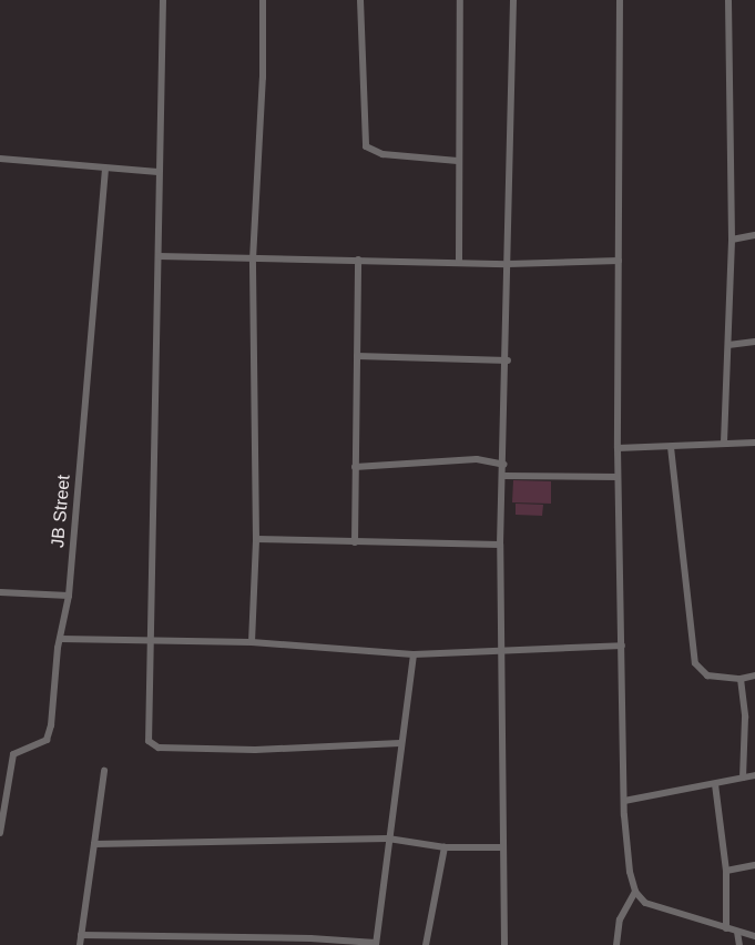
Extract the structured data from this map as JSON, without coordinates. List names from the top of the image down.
{
  "streets": {
    "street": ["JB Street"]
  }
}
